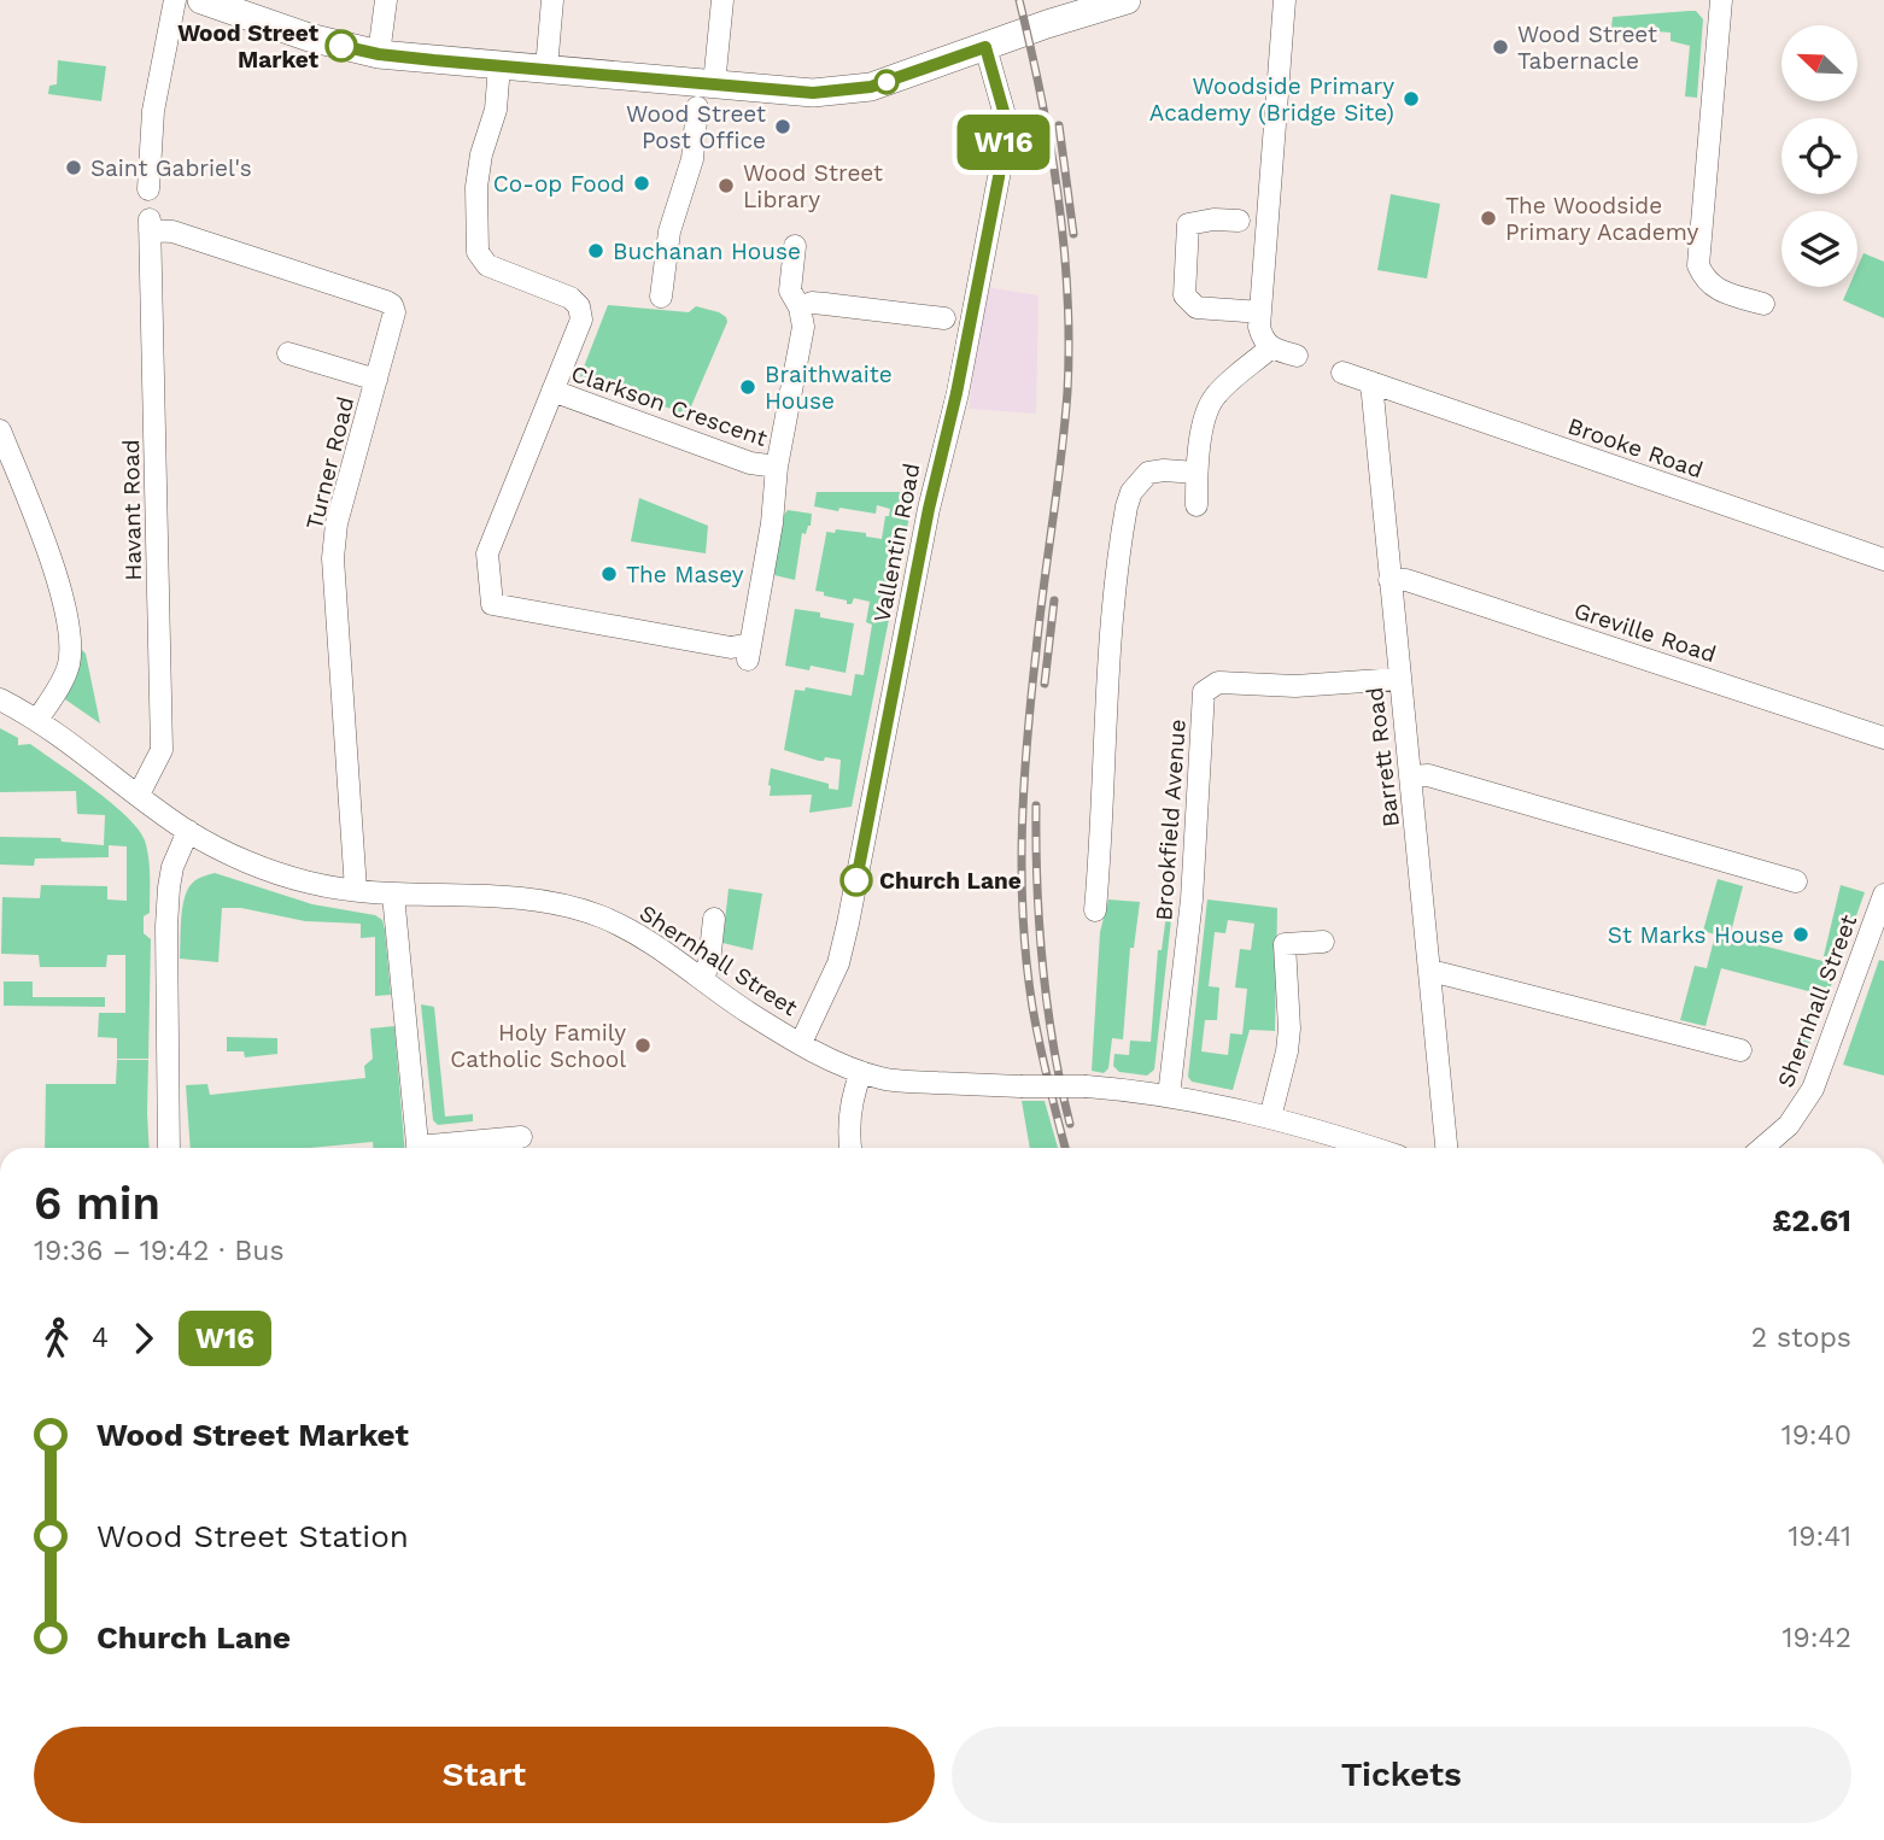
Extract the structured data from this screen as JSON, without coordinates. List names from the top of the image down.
{
  "streets": {
    "street": [
      "Clarkson Crescent",
      "Brooke Road",
      "Turner Road",
      "Havant Road",
      "Vallentin Road",
      "Greville Road",
      "Barrett Road",
      "Brookfield Avenue",
      "Shernhall Street"
    ]
  },
  "crossings": [
    ["Brooke Road", "Barrett Road"],
    ["Turner Road", "Havant Road"],
    ["Turner Road", "Shernhall Street"],
    ["Havant Road", "Shernhall Street"],
    ["Vallentin Road", "Shernhall Street"],
    ["Greville Road", "Barrett Road"],
    ["Barrett Road", "Brookfield Avenue"],
    ["Brookfield Avenue", "Shernhall Street"]
  ],
  "places": [
    "Wood Street Market",
    "Wood Street Tabernacle",
    "Woodside Primary Academy (Bridge Site)",
    "Wood Street Post Office",
    "Saint Gabriel's",
    "Co-op Food",
    "Wood Street Library",
    "The Woodside Primary Academy",
    "Buchanan House",
    "Braithwaite House",
    "The Masey",
    "Church Lane",
    "St Marks House",
    "Holy Family Catholic School"
  ],
  "lines": ["bus line W16"],
  "north": "top left",
  "page": {
    "on_map": "W16",
    "heading": ["6 min", "19:36 – 19:42 · Bus", "£2.61"],
    "legs": ["4", "W16", "2 stops"],
    "list": [
      {
        "name": "Wood Street Market",
        "value": "19:40"
      },
      {
        "name": "Wood Street Station",
        "value": "19:41"
      },
      {
        "name": "Church Lane",
        "value": "19:42"
      }
    ],
    "buttons": ["Start", "Tickets"]
  }
}
